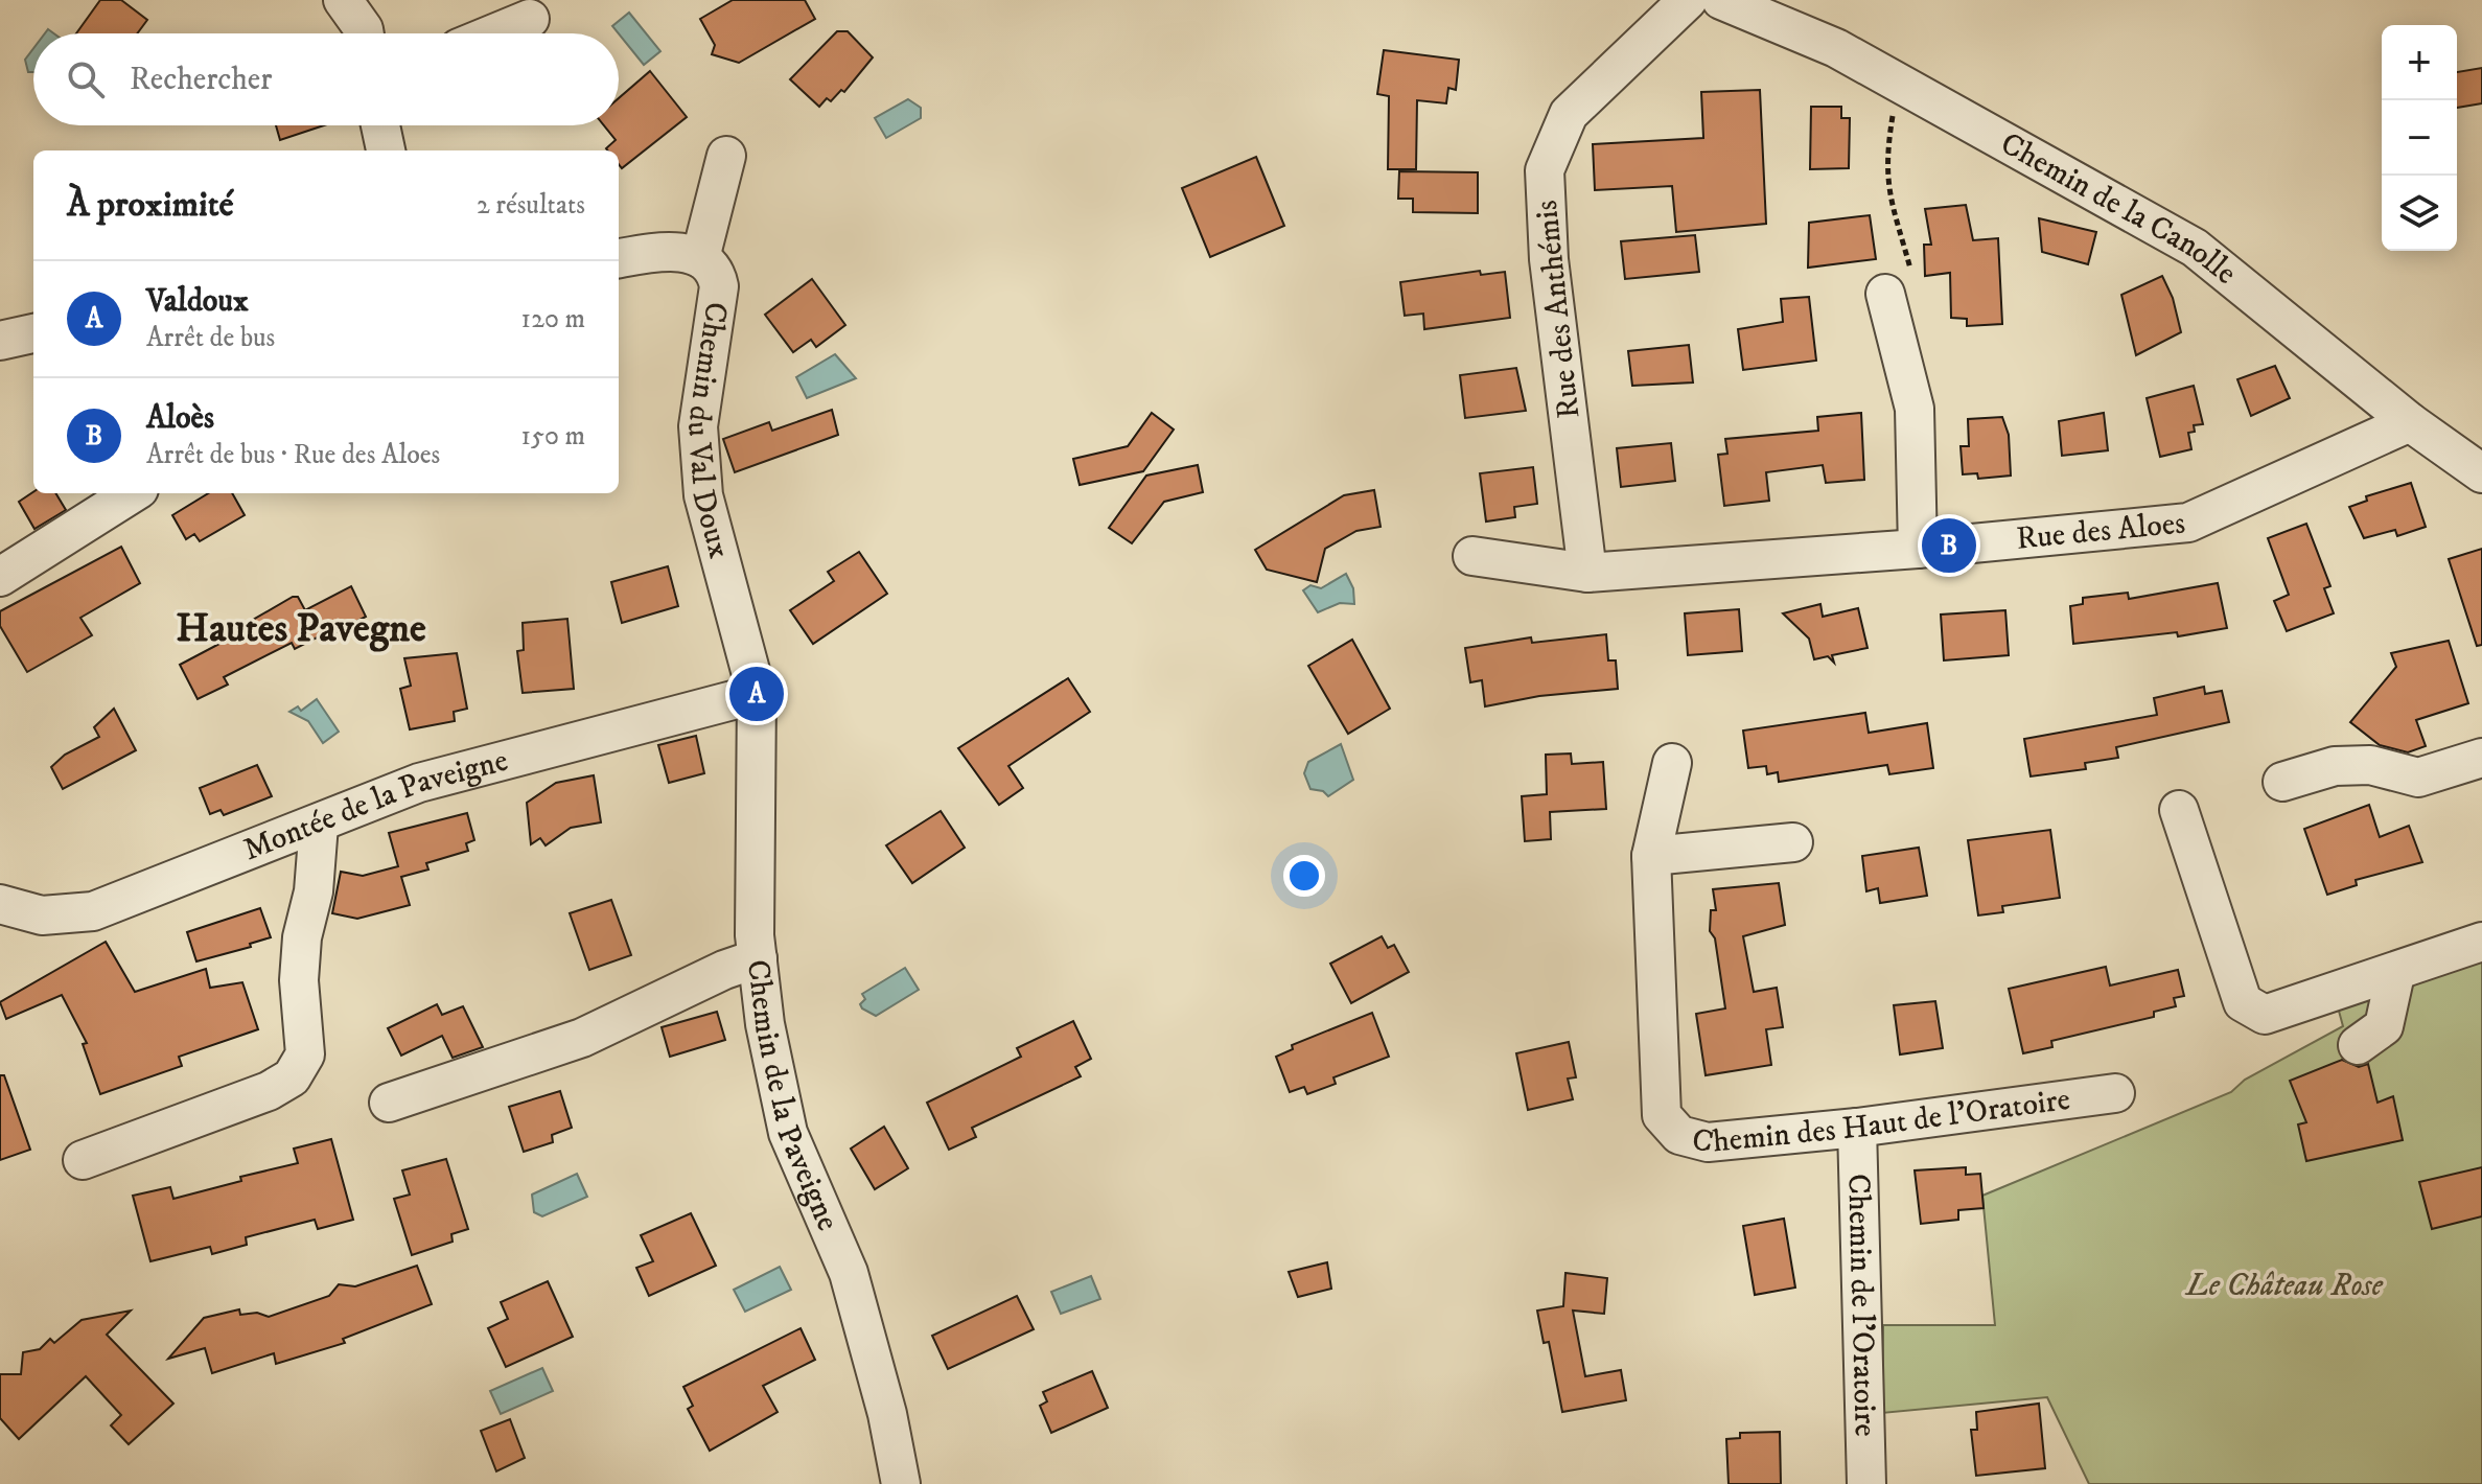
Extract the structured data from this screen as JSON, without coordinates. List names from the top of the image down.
{
  "streets": {
    "street": [
      "Chemin de la Canolle",
      "Rue des Anthémis",
      "Chemin du Val Doux",
      "Rue des Aloes",
      "Montée de la Paveigne",
      "Chemin de la Paveigne",
      "Chemin des Haut de l'Oratoire",
      "Chemin de l'Oratoire"
    ]
  },
  "crossings": [
    ["Chemin de la Canolle", "Rue des Aloes"],
    ["Rue des Anthémis", "Rue des Aloes"],
    ["Chemin du Val Doux", "Montée de la Paveigne"],
    ["Chemin du Val Doux", "Chemin de la Paveigne"],
    ["Montée de la Paveigne", "Chemin de la Paveigne"],
    ["Chemin des Haut de l'Oratoire", "Chemin de l'Oratoire"]
  ],
  "districts": ["Hautes Pavegne"],
  "parks": ["Le Château Rose"],
  "page": {
    "map_buttons": ["+", "−"],
    "search": "Rechercher",
    "heading": ["À proximité", "2 résultats"],
    "list": [
      {
        "mark": "A",
        "name": "Valdoux",
        "note": "Arrêt de bus",
        "value": "120 m"
      },
      {
        "mark": "B",
        "name": "Aloès",
        "note": "Arrêt de bus · Rue des Aloes",
        "value": "150 m"
      }
    ],
    "pins": ["B", "A"]
  }
}
